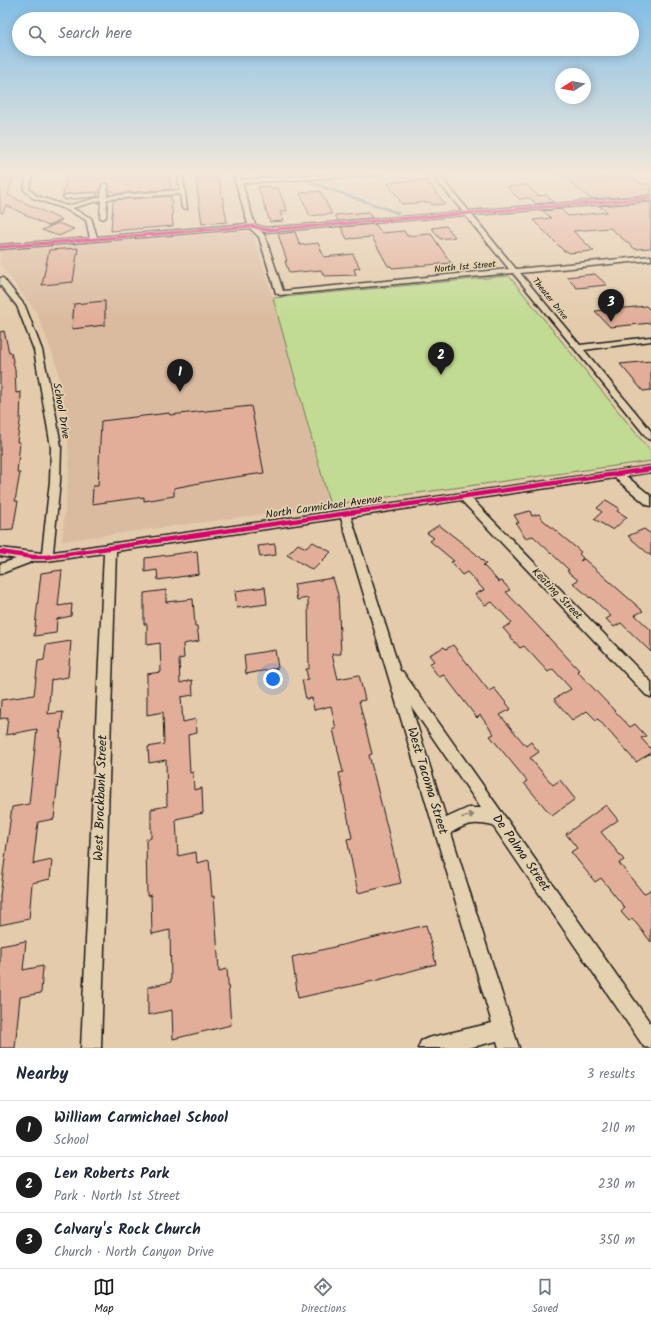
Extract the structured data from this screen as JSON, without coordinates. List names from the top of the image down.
{
  "streets": {
    "street": [
      "North 1st Street",
      "Theater Drive",
      "School Drive",
      "North Carmichael Avenue",
      "Keating Street",
      "West Tacoma Street",
      "West Brockbank Street",
      "De Palma Street"
    ]
  },
  "crossings": [
    ["North 1st Street", "Theater Drive"],
    ["School Drive", "North Carmichael Avenue"],
    ["North Carmichael Avenue", "Keating Street"],
    ["North Carmichael Avenue", "West Tacoma Street"],
    ["North Carmichael Avenue", "West Brockbank Street"],
    ["West Tacoma Street", "De Palma Street"]
  ],
  "north": "left",
  "page": {
    "search": "Search here",
    "pins": ["3", "2", "1"],
    "heading": ["Nearby", "3 results"],
    "list": [
      {
        "mark": "1",
        "name": "William Carmichael School",
        "note": "School",
        "value": "210 m"
      },
      {
        "mark": "2",
        "name": "Len Roberts Park",
        "note": "Park · North 1st Street",
        "value": "230 m"
      },
      {
        "mark": "3",
        "name": "Calvary's Rock Church",
        "note": "Church · North Canyon Drive",
        "value": "350 m"
      }
    ],
    "nav": ["Map", "Directions", "Saved"]
  }
}
